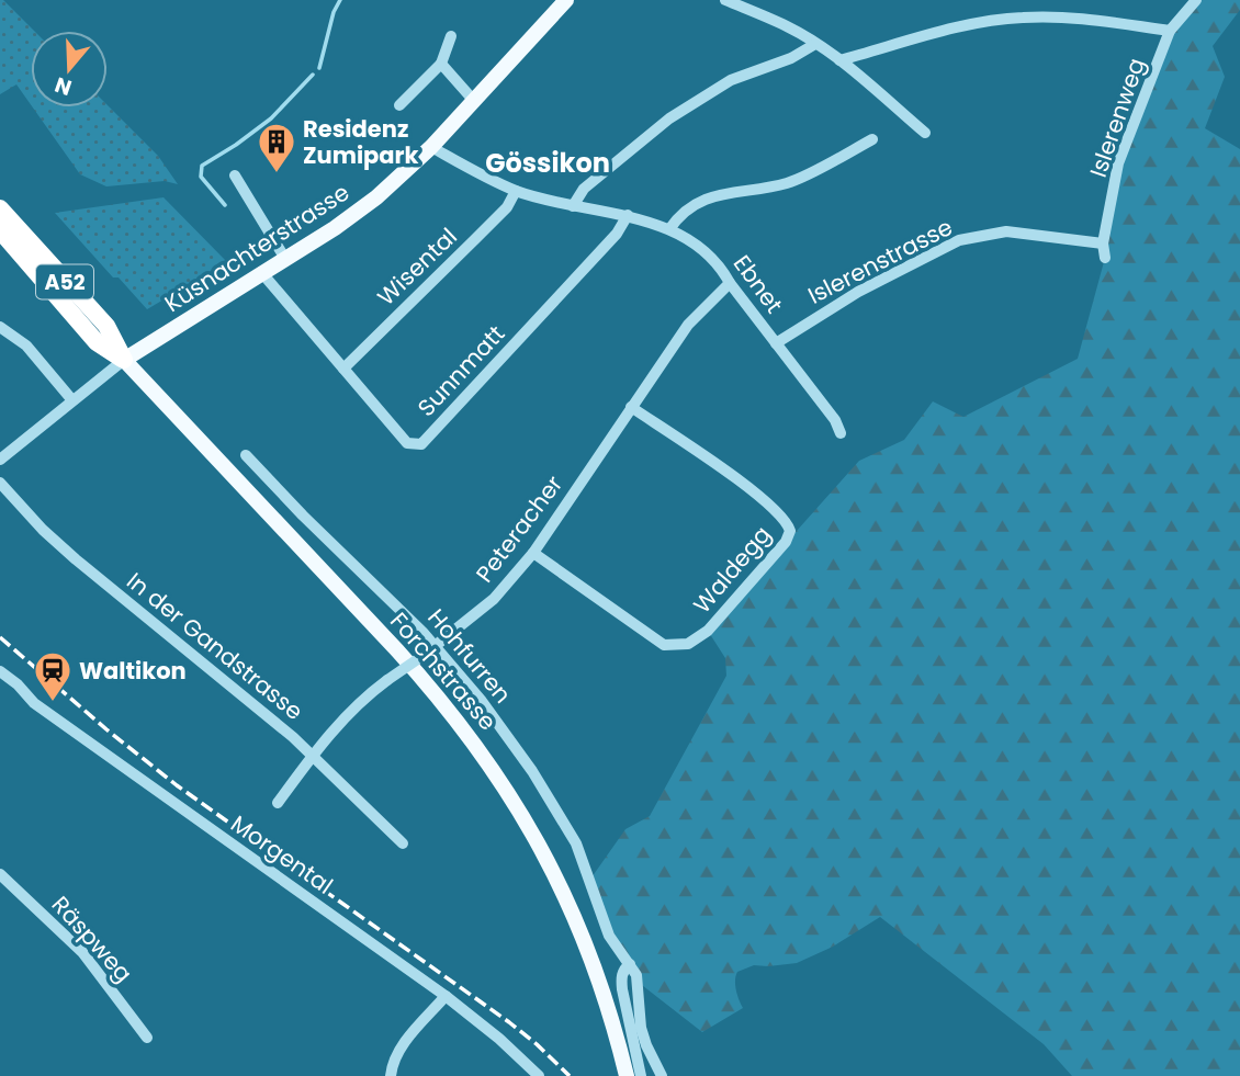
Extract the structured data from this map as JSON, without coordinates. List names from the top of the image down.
{
  "streets": {
    "highway": ["A52", "Forchstrasse"],
    "main road": ["Küsnachterstrasse"],
    "street": [
      "Islerenweg",
      "Islerenstrasse",
      "Wisental",
      "Ebnet",
      "Sunnmatt",
      "Peteracher",
      "Waldegg",
      "In der Gandstrasse",
      "Hohfurren",
      "Morgental",
      "Räspweg"
    ]
  },
  "crossings": [
    ["Islerenweg", "Islerenstrasse"],
    ["Küsnachterstrasse", "Ebnet"],
    ["Küsnachterstrasse", "Sunnmatt"],
    ["Küsnachterstrasse", "Forchstrasse"],
    ["Islerenstrasse", "Ebnet"],
    ["Wisental", "Ebnet"],
    ["Wisental", "Sunnmatt"],
    ["Ebnet", "Sunnmatt"],
    ["Ebnet", "Peteracher"],
    ["Peteracher", "Waldegg"],
    ["Peteracher", "In der Gandstrasse"],
    ["Peteracher", "Hohfurren"]
  ],
  "districts": ["Gössikon"],
  "places": {
    "building": ["Residenz Zumipark"],
    "station": ["Waltikon"]
  },
  "north": "bottom"
}
